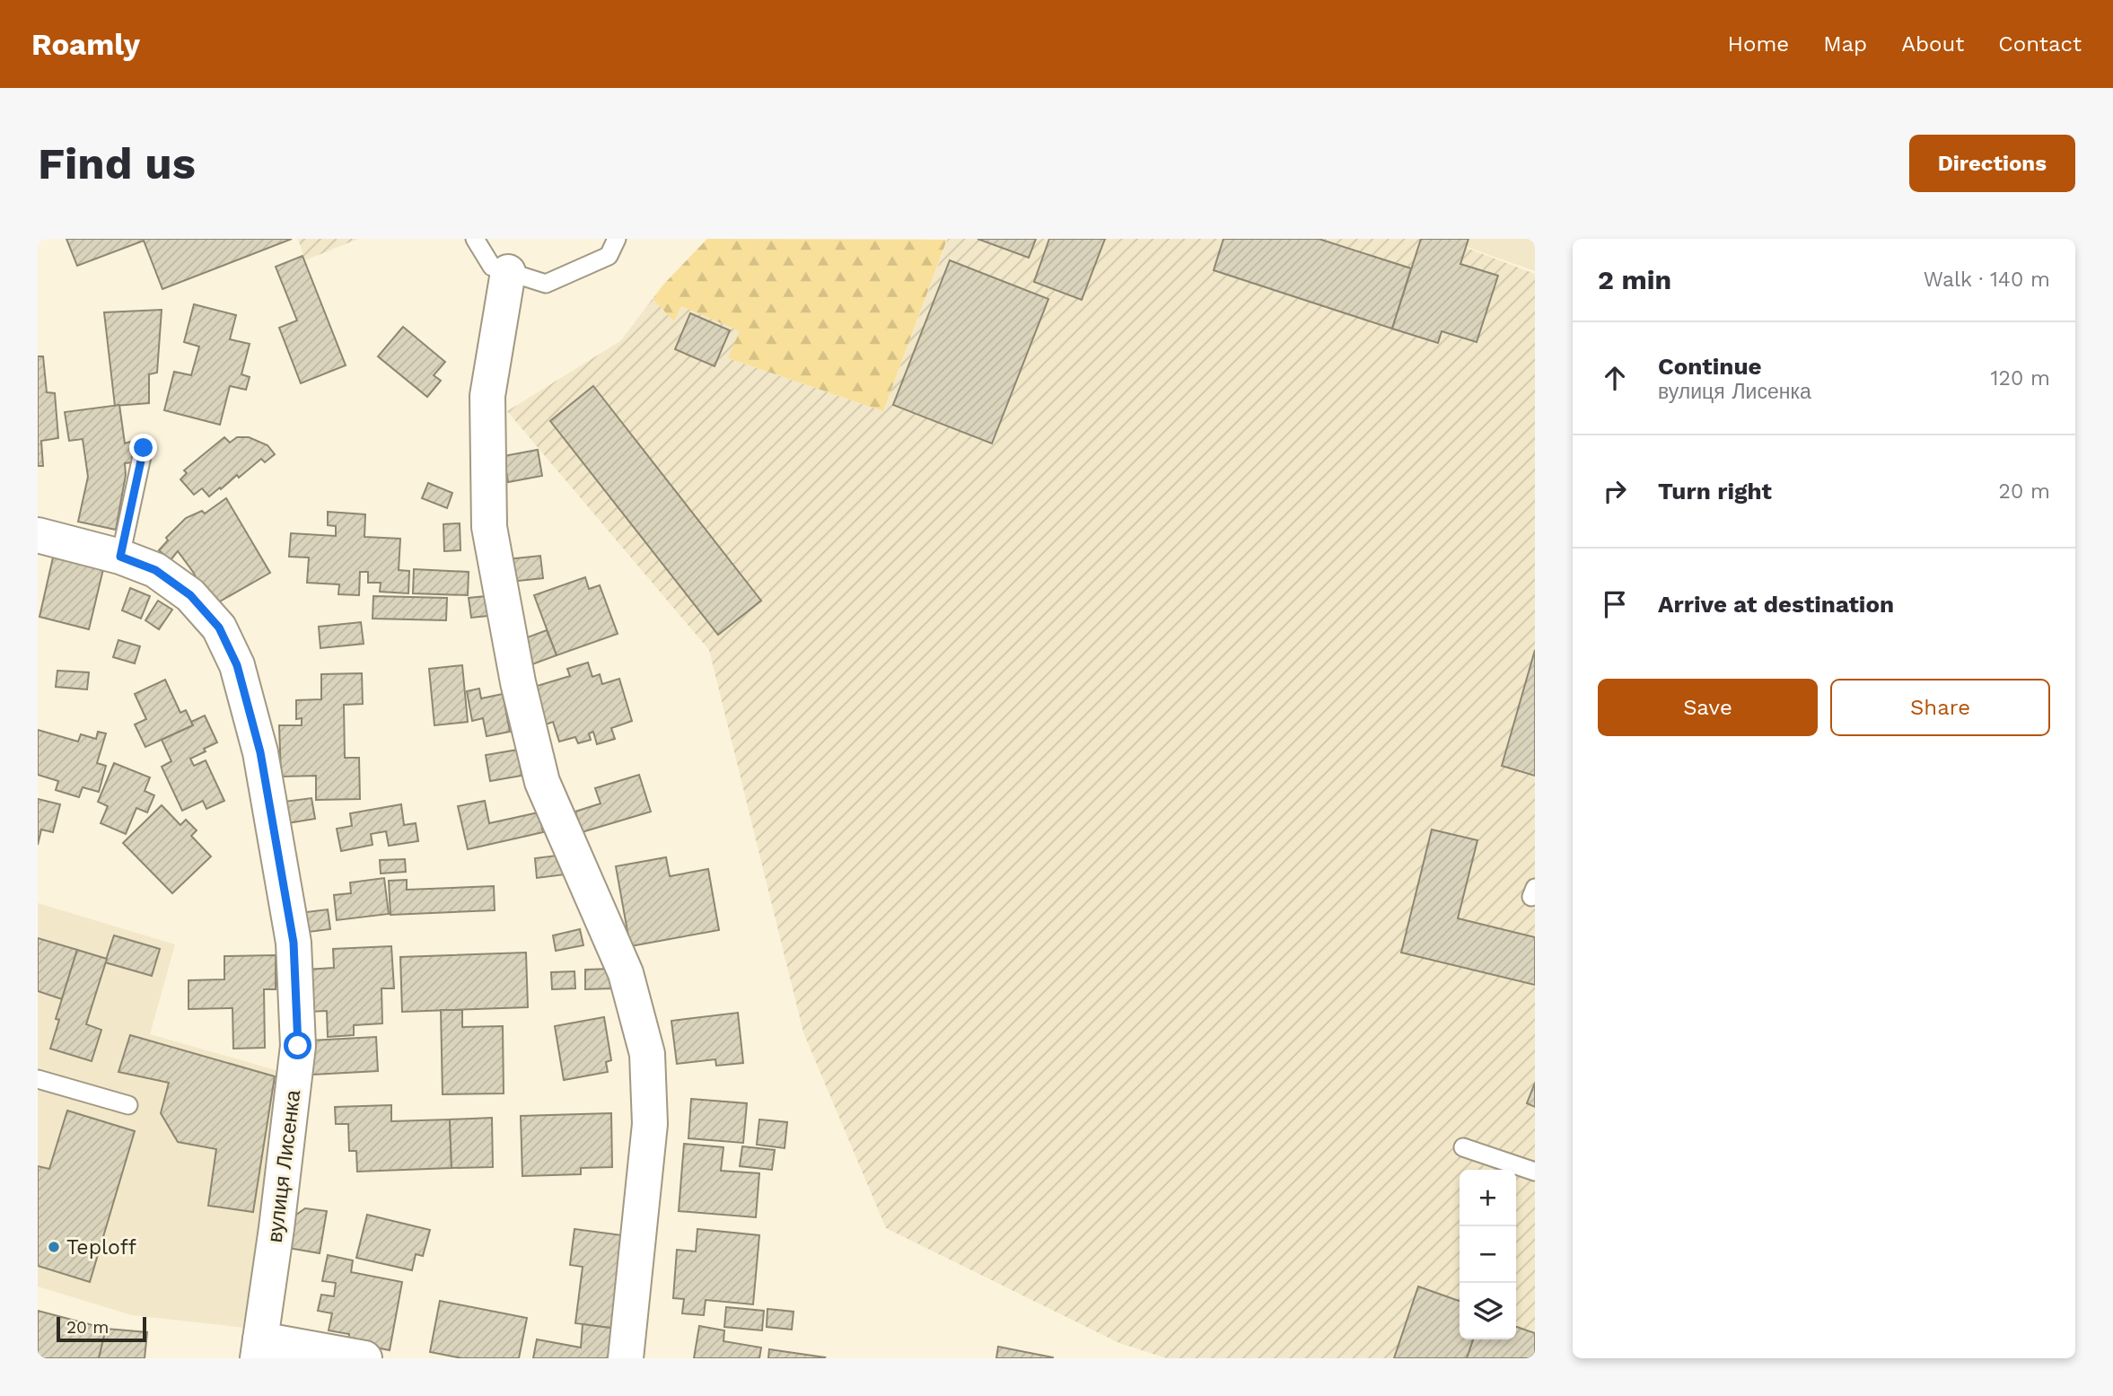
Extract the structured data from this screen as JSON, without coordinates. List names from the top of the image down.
{
  "streets": {
    "street": ["вулиця Лисенка"]
  },
  "places": ["Teploff"],
  "scale_bar": "20 m",
  "page": {
    "header": "Roamly",
    "nav": [
      "Home",
      "Map",
      "About",
      "Contact"
    ],
    "buttons": [
      "Directions",
      ["Save", "Share"]
    ],
    "title": "Find us",
    "heading": ["2 min", "Walk · 140 m"],
    "list": [
      ["Continue", "вулиця Лисенка", "120 m"],
      ["Turn right", "20 m"],
      "Arrive at destination"
    ],
    "map_buttons": ["+", "−"],
    "scale": "20 m"
  }
}
